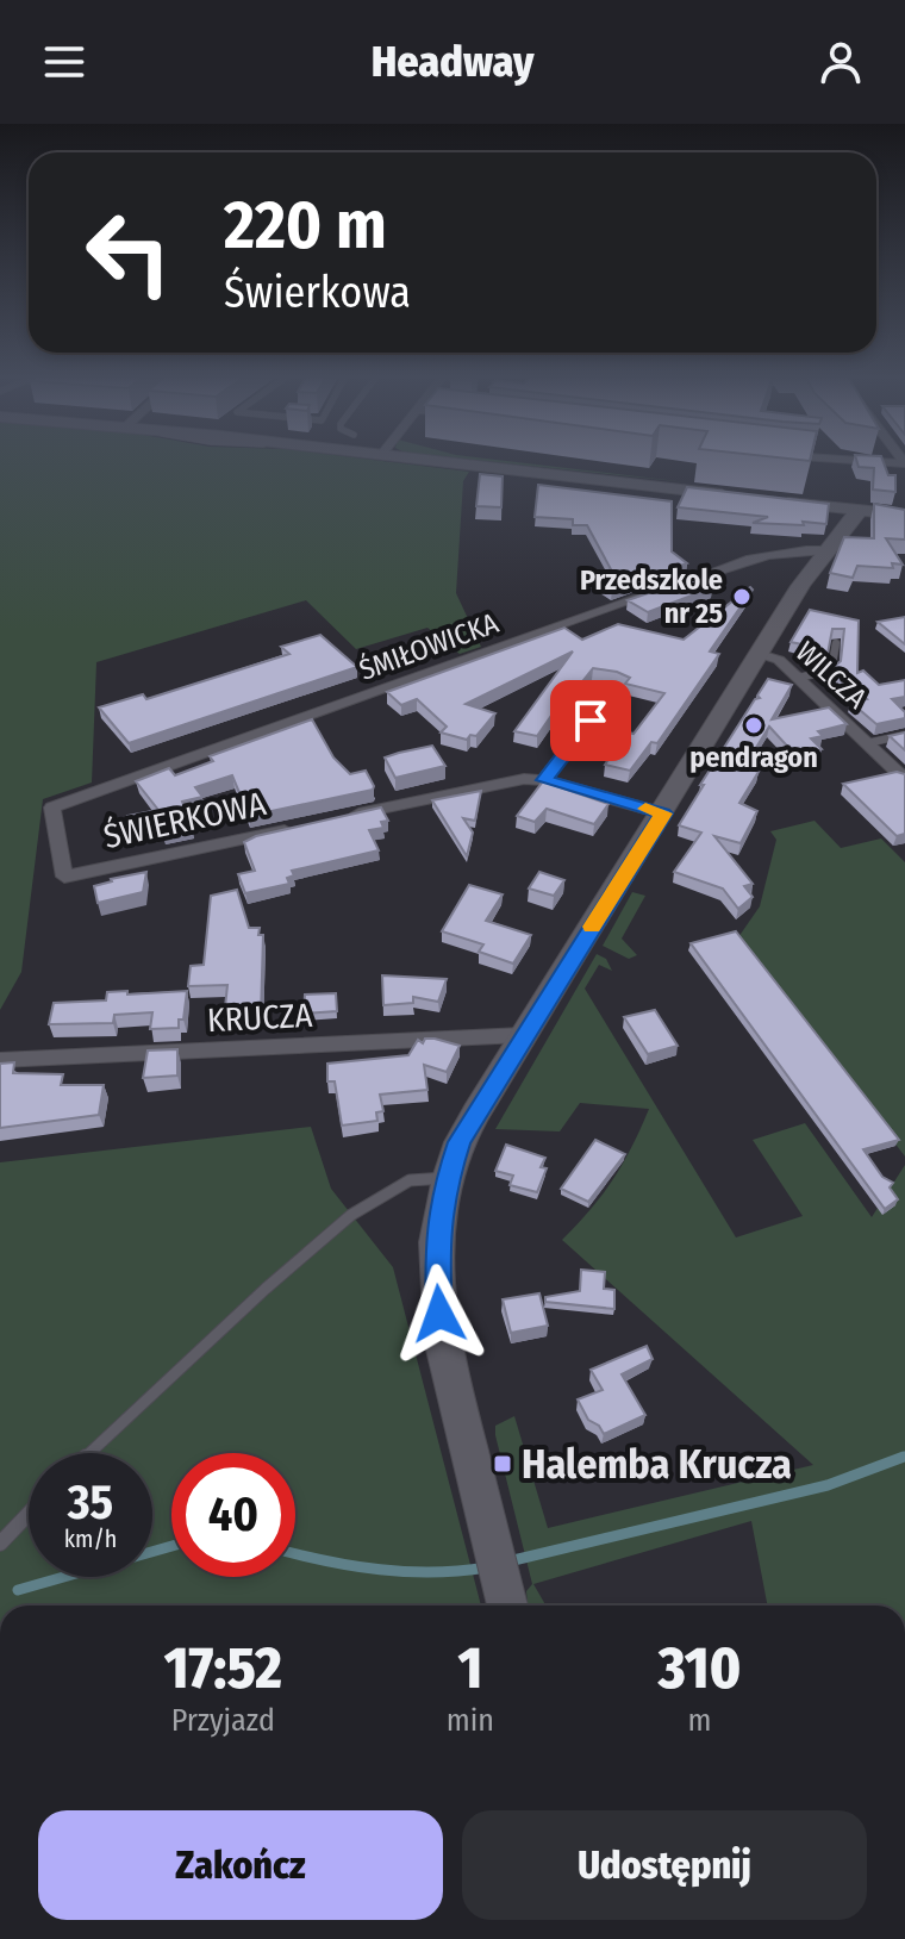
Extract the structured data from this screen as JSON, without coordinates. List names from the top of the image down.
{
  "streets": {
    "street": [
      "ŚMIŁOWICKA",
      "WILCZA",
      "ŚWIERKOWA",
      "KRUCZA"
    ]
  },
  "crossings": [
    ["ŚMIŁOWICKA", "ŚWIERKOWA"]
  ],
  "places": {
    "other": ["Przedszkole nr 25", "pendragon"],
    "transit": ["Halemba Krucza"]
  },
  "page": {
    "header": "Headway",
    "turn": ["220 m", "Świerkowa"],
    "speed": "35 km/h",
    "limit": "40",
    "eta": [
      "17:52",
      "Przyjazd",
      "1",
      "min",
      "310",
      "m"
    ],
    "buttons": ["Zakończ", "Udostępnij"]
  }
}
